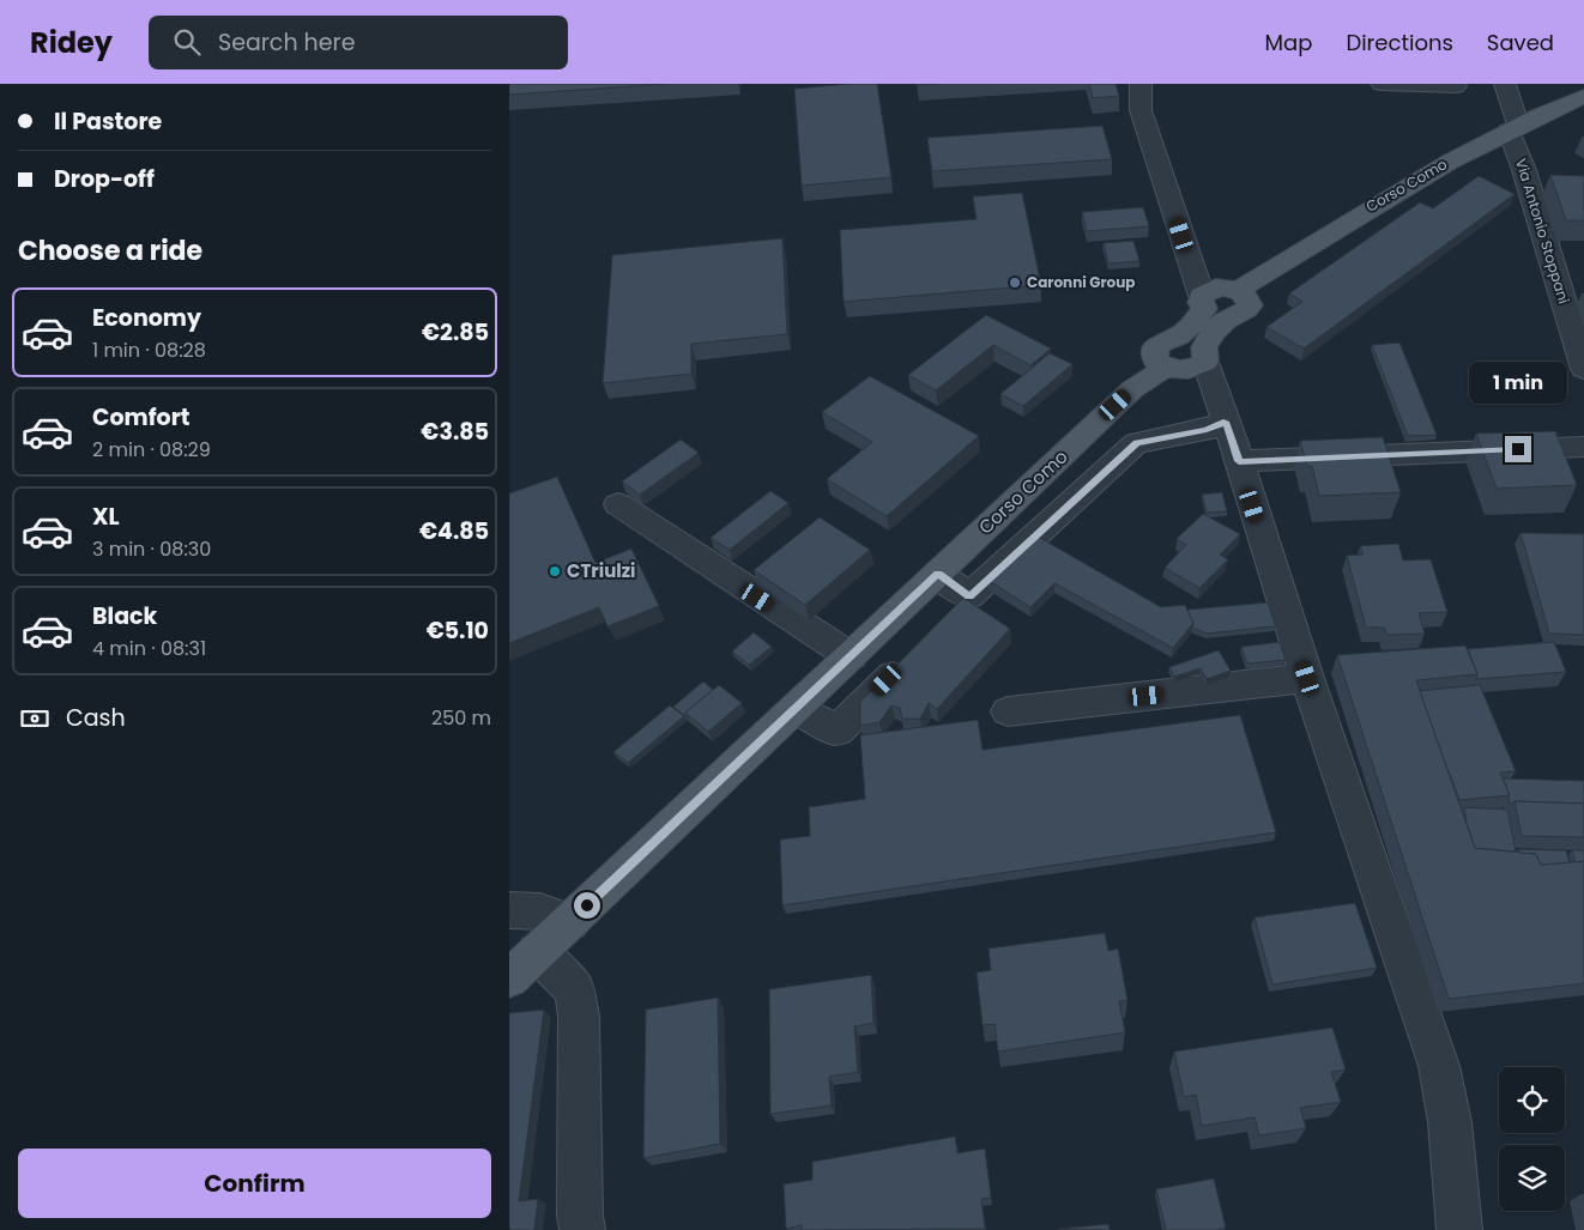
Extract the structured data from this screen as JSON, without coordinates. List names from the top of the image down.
{
  "streets": {
    "main road": ["Corso Como"],
    "street": ["Via Antonio Stoppani"]
  },
  "crossings": [
    ["Corso Como", "Via Antonio Stoppani"]
  ],
  "places": ["Caronni Group", "CTriulzi"],
  "page": {
    "header": "Ridey",
    "search": "Search here",
    "nav": ["Map", "Directions", "Saved"],
    "banner": ["Il Pastore", "Drop-off"],
    "heading": "Choose a ride",
    "list": [
      {
        "name": "Economy",
        "note": "1 min · 08:28",
        "value": "€2.85"
      },
      {
        "name": "Comfort",
        "note": "2 min · 08:29",
        "value": "€3.85"
      },
      {
        "name": "XL",
        "note": "3 min · 08:30",
        "value": "€4.85"
      },
      {
        "name": "Black",
        "note": "4 min · 08:31",
        "value": "€5.10"
      }
    ],
    "bubble": "1 min",
    "pay": ["Cash", "250 m"],
    "buttons": "Confirm"
  }
}
